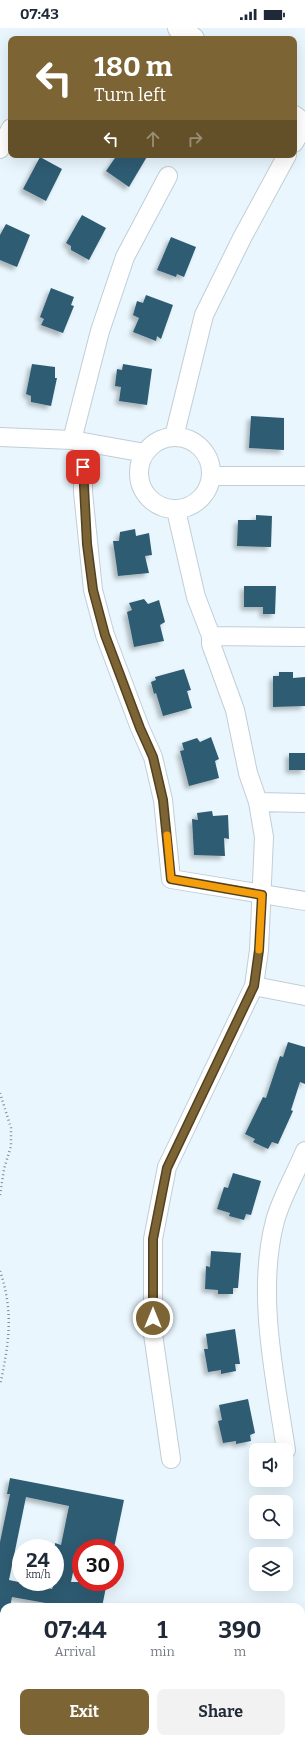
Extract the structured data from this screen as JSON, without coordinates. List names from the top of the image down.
{
  "page": {
    "status": "07:43",
    "turn": ["180 m", "Turn left"],
    "speed": "24 km/h",
    "limit": "30",
    "eta": [
      "07:44",
      "Arrival",
      "1",
      "min",
      "390",
      "m"
    ],
    "buttons": ["Exit", "Share"]
  }
}
